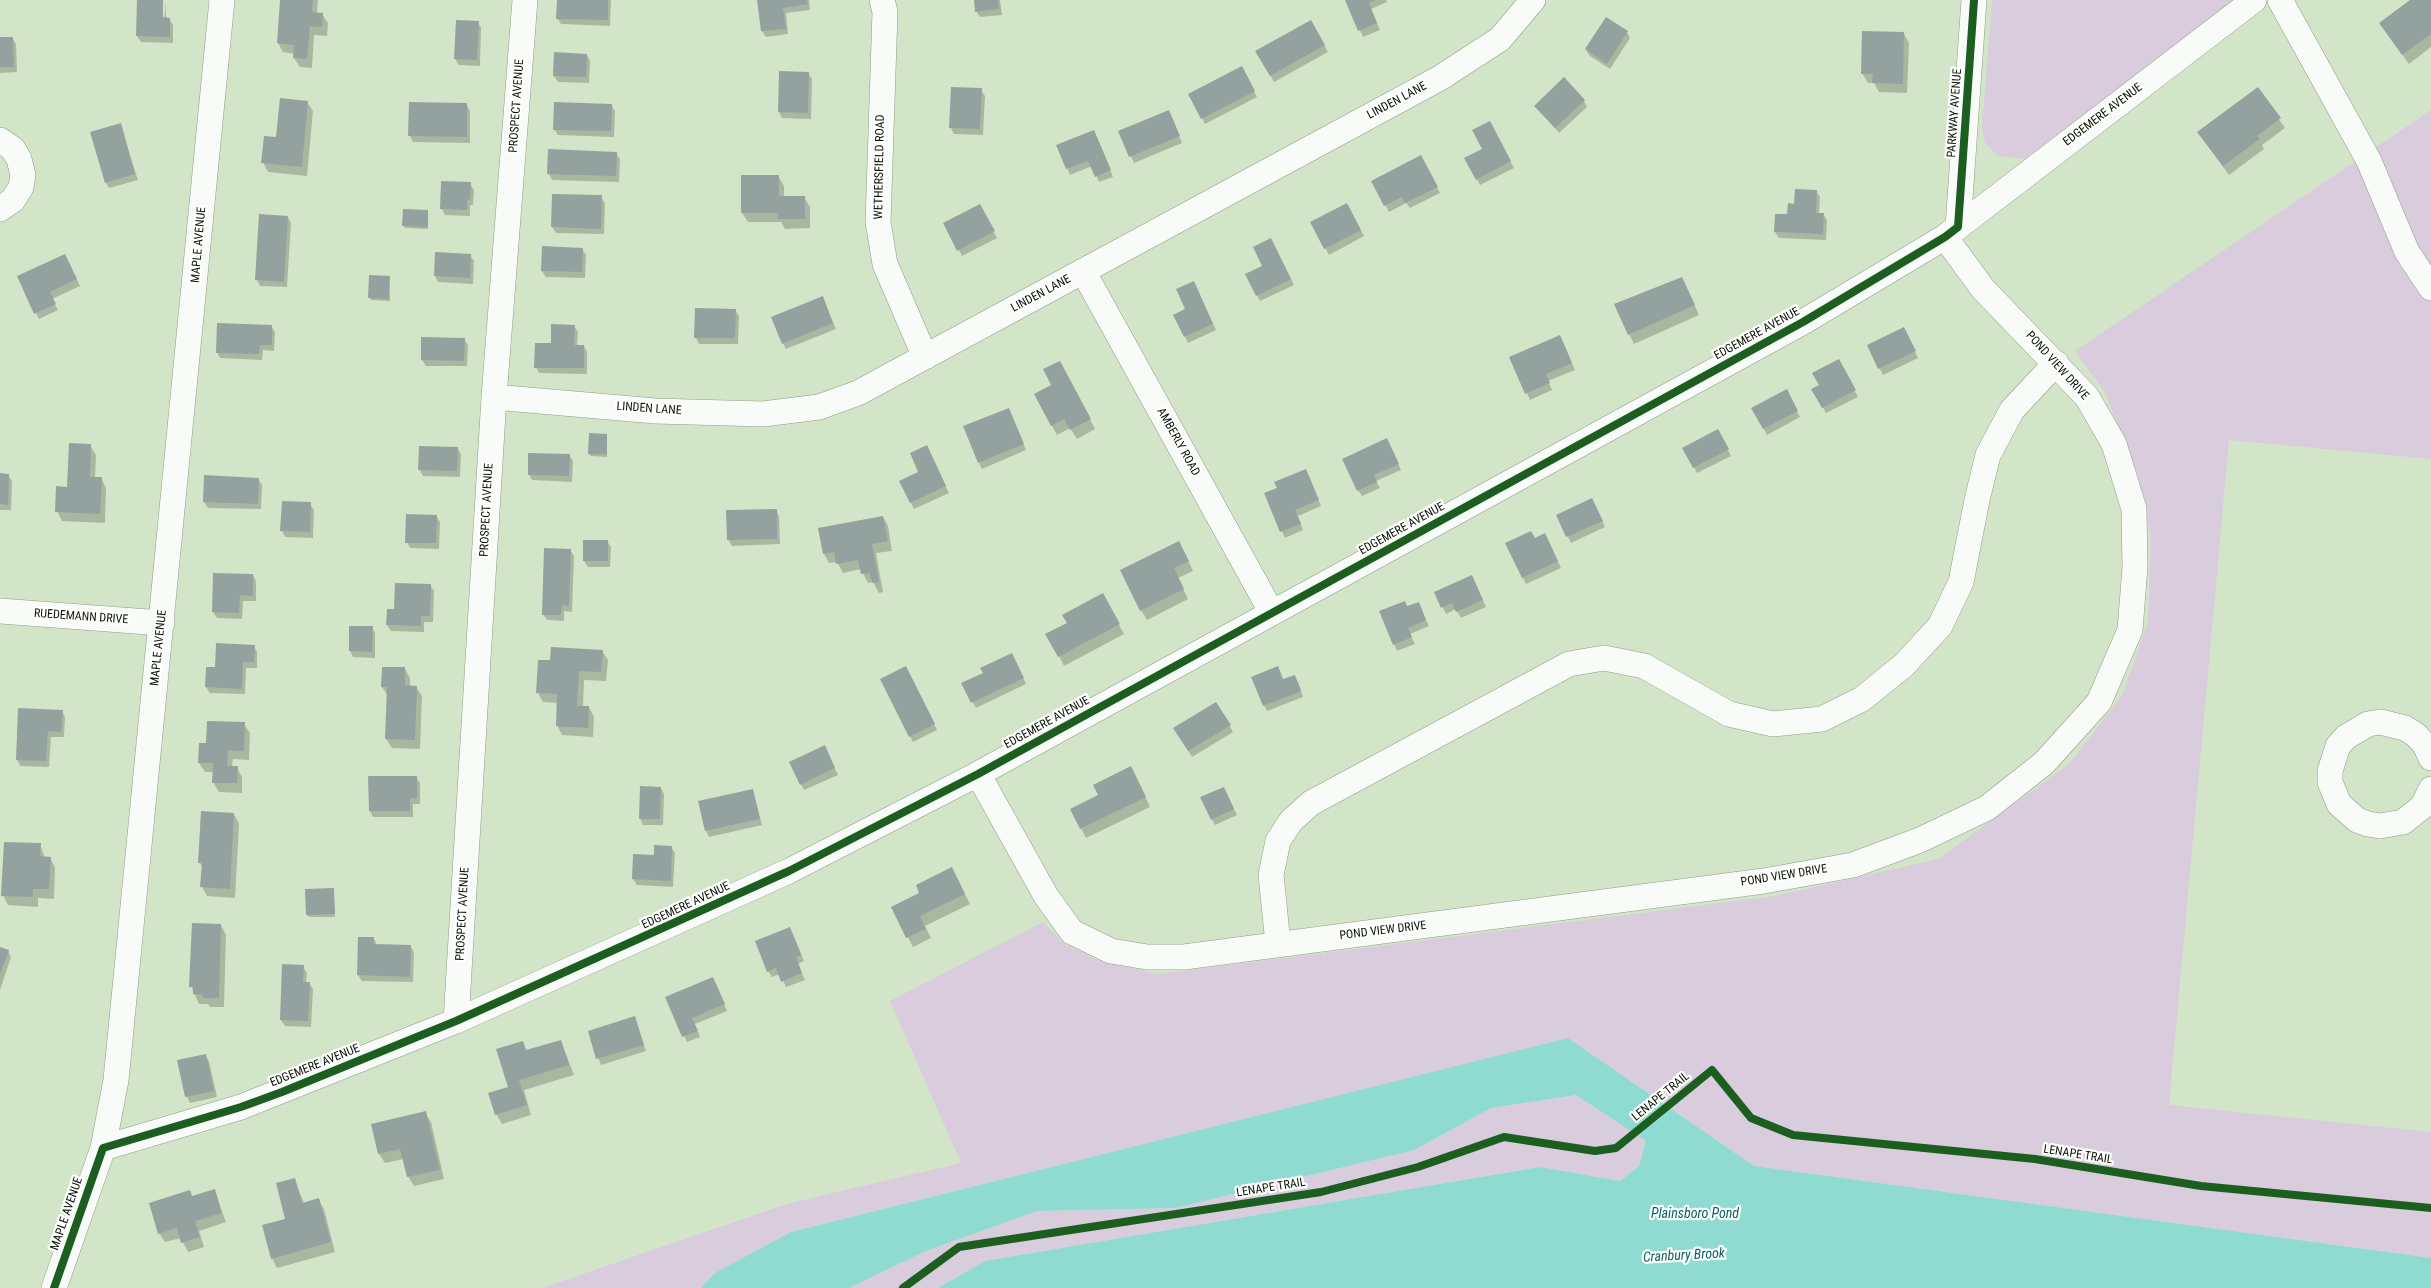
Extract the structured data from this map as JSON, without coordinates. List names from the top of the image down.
{
  "streets": {
    "street": [
      "LINDEN LANE",
      "PROSPECT AVENUE",
      "PARKWAY AVENUE",
      "EDGEMERE AVENUE",
      "WETHERSFIELD ROAD",
      "MAPLE AVENUE",
      "POND VIEW DRIVE",
      "AMBERLY ROAD",
      "RUEDEMANN DRIVE"
    ],
    "cycle path": ["LENAPE TRAIL"]
  },
  "crossings": [
    ["LINDEN LANE", "PROSPECT AVENUE"],
    ["LINDEN LANE", "WETHERSFIELD ROAD"],
    ["LINDEN LANE", "AMBERLY ROAD"],
    ["PROSPECT AVENUE", "EDGEMERE AVENUE"],
    ["PARKWAY AVENUE", "EDGEMERE AVENUE"],
    ["PARKWAY AVENUE", "POND VIEW DRIVE"],
    ["EDGEMERE AVENUE", "MAPLE AVENUE"],
    ["EDGEMERE AVENUE", "POND VIEW DRIVE"],
    ["EDGEMERE AVENUE", "AMBERLY ROAD"],
    ["MAPLE AVENUE", "RUEDEMANN DRIVE"]
  ],
  "water": ["Plainsboro Pond", "Cranbury Brook"]
}
